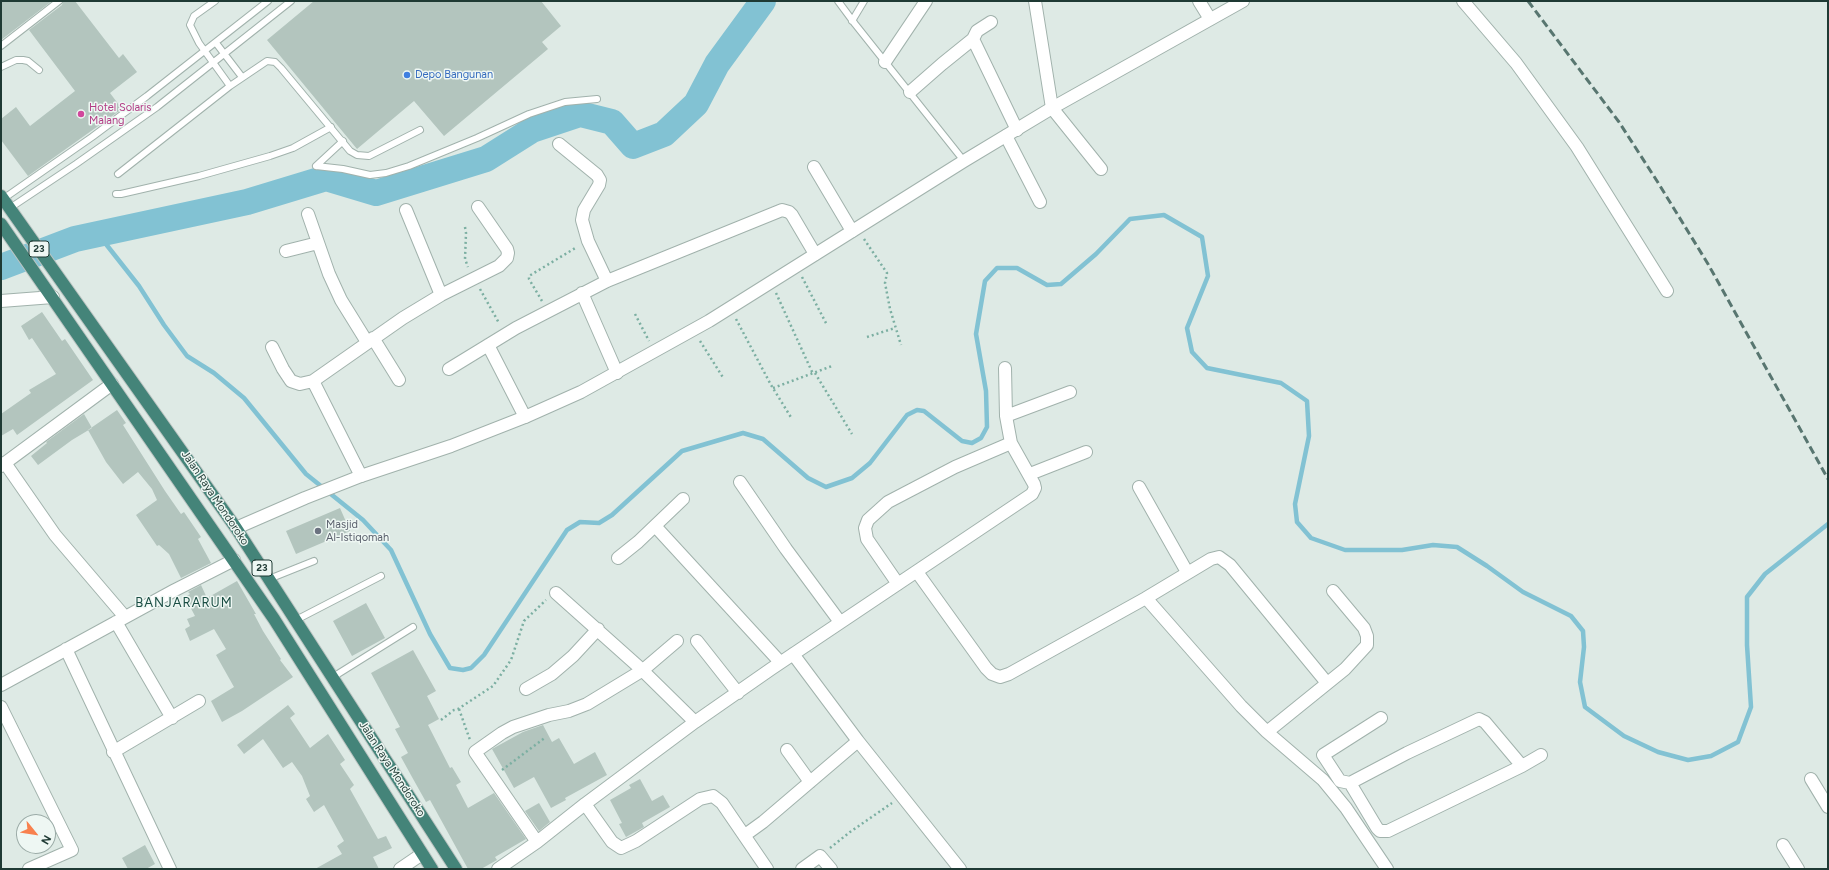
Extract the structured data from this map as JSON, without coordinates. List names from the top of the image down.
{
  "streets": {
    "highway": ["23", "Jalan Raya Mondoroko"]
  },
  "districts": ["BANJARARUM"],
  "places": ["Depo Bangunan", "Hotel Solaris Malang", "Masjid Al-Istiqomah"],
  "north": "bottom right"
}
